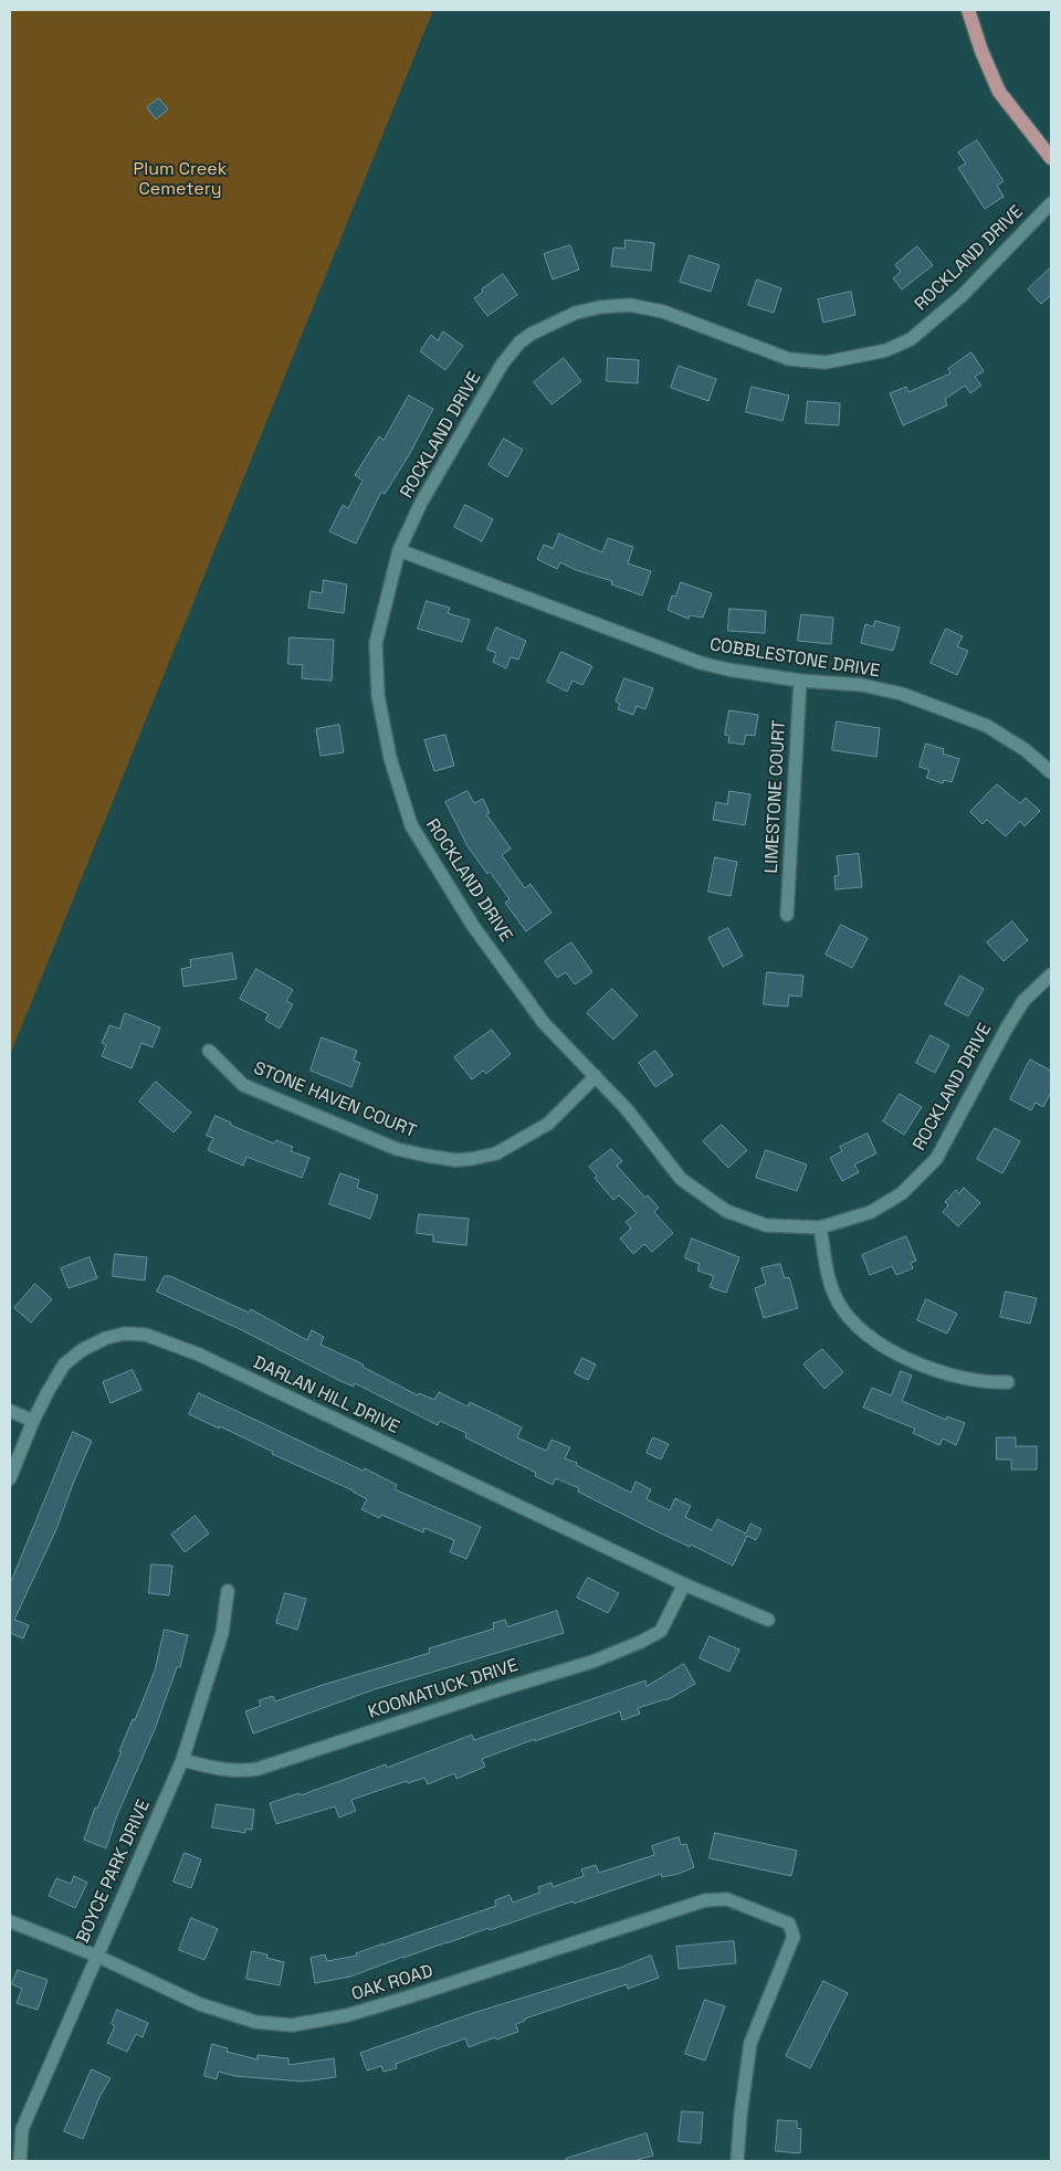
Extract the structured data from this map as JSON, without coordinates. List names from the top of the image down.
{
  "streets": {
    "street": [
      "ROCKLAND DRIVE",
      "COBBLESTONE DRIVE",
      "LIMESTONE COURT",
      "STONE HAVEN COURT",
      "DARLAN HILL DRIVE",
      "KOOMATUCK DRIVE",
      "BOYCE PARK DRIVE",
      "OAK ROAD"
    ]
  },
  "crossings": [
    ["ROCKLAND DRIVE", "COBBLESTONE DRIVE"],
    ["ROCKLAND DRIVE", "STONE HAVEN COURT"],
    ["COBBLESTONE DRIVE", "LIMESTONE COURT"],
    ["DARLAN HILL DRIVE", "KOOMATUCK DRIVE"],
    ["KOOMATUCK DRIVE", "BOYCE PARK DRIVE"],
    ["BOYCE PARK DRIVE", "OAK ROAD"]
  ],
  "parks": ["Plum Creek Cemetery"]
}
